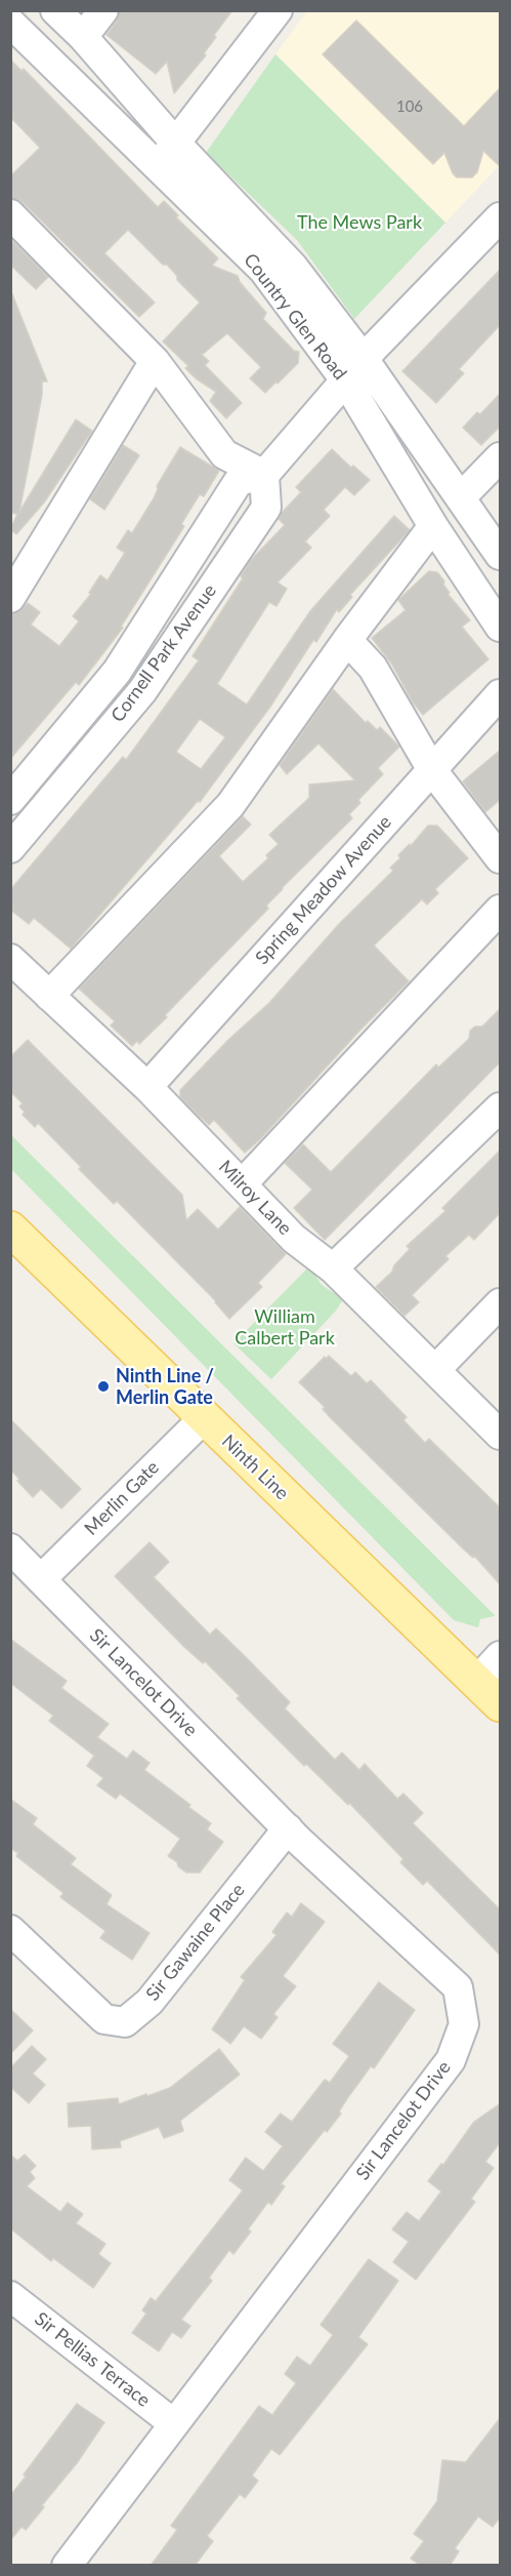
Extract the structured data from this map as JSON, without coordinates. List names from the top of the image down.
{
  "streets": {
    "main road": ["Ninth Line"],
    "street": [
      "Country Glen Road",
      "Cornell Park Avenue",
      "Spring Meadow Avenue",
      "Milroy Lane",
      "Merlin Gate",
      "Sir Lancelot Drive",
      "Sir Gawaine Place",
      "Sir Pellias Terrace"
    ]
  },
  "crossings": [
    ["Country Glen Road", "Cornell Park Avenue"],
    ["Spring Meadow Avenue", "Milroy Lane"],
    ["Ninth Line", "Merlin Gate"],
    ["Merlin Gate", "Sir Lancelot Drive"],
    ["Sir Lancelot Drive", "Sir Gawaine Place"],
    ["Sir Lancelot Drive", "Sir Pellias Terrace"]
  ],
  "parks": ["The Mews Park", "William Calbert Park"],
  "places": ["Ninth Line / Merlin Gate"],
  "house_numbers": ["106"]
}
